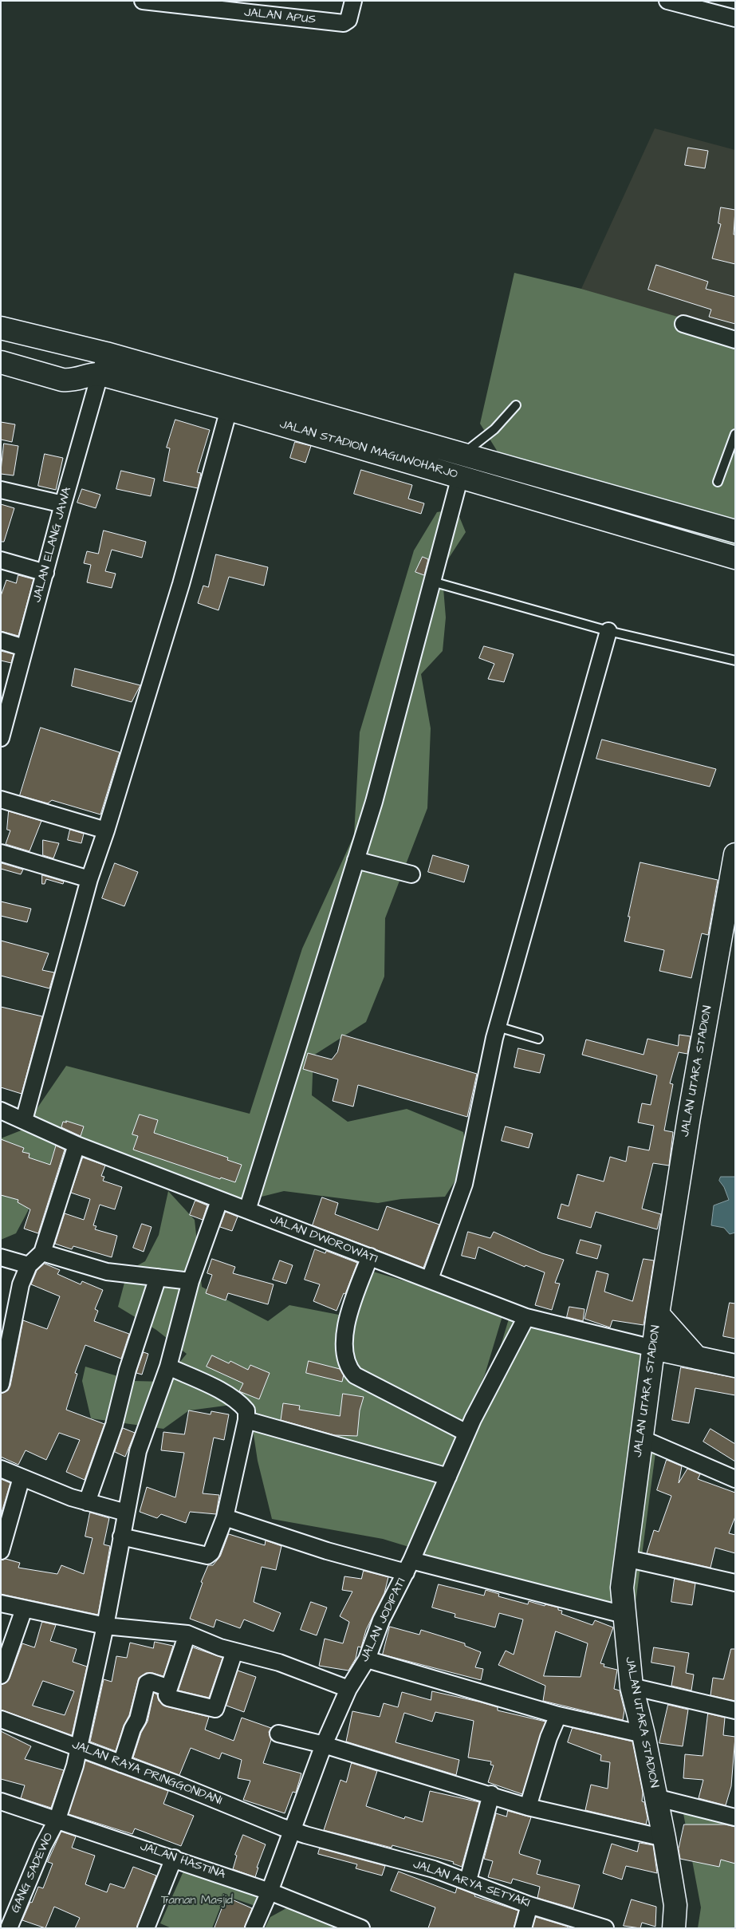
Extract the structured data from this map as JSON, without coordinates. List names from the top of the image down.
{
  "streets": {
    "main road": ["JALAN STADION MAGUWOHARJO", "JALAN UTARA STADION"],
    "street": [
      "JALAN APUS",
      "JALAN ELANG JAWA",
      "JALAN DWOROWATI",
      "JALAN JODIPATI",
      "JALAN RAYA PRINGGONDANI",
      "JALAN HASTINA",
      "GANG SADEWO",
      "JALAN ARYA SETYAKI"
    ]
  },
  "crossings": [
    ["JALAN STADION MAGUWOHARJO", "JALAN ELANG JAWA"],
    ["JALAN UTARA STADION", "JALAN DWOROWATI"],
    ["JALAN DWOROWATI", "JALAN JODIPATI"],
    ["JALAN DWOROWATI", "GANG SADEWO"],
    ["JALAN JODIPATI", "JALAN RAYA PRINGGONDANI"],
    ["JALAN JODIPATI", "JALAN HASTINA"],
    ["JALAN JODIPATI", "JALAN ARYA SETYAKI"],
    ["JALAN RAYA PRINGGONDANI", "GANG SADEWO"],
    ["JALAN RAYA PRINGGONDANI", "JALAN ARYA SETYAKI"],
    ["JALAN HASTINA", "GANG SADEWO"]
  ],
  "parks": ["Taman Masjid"]
}
